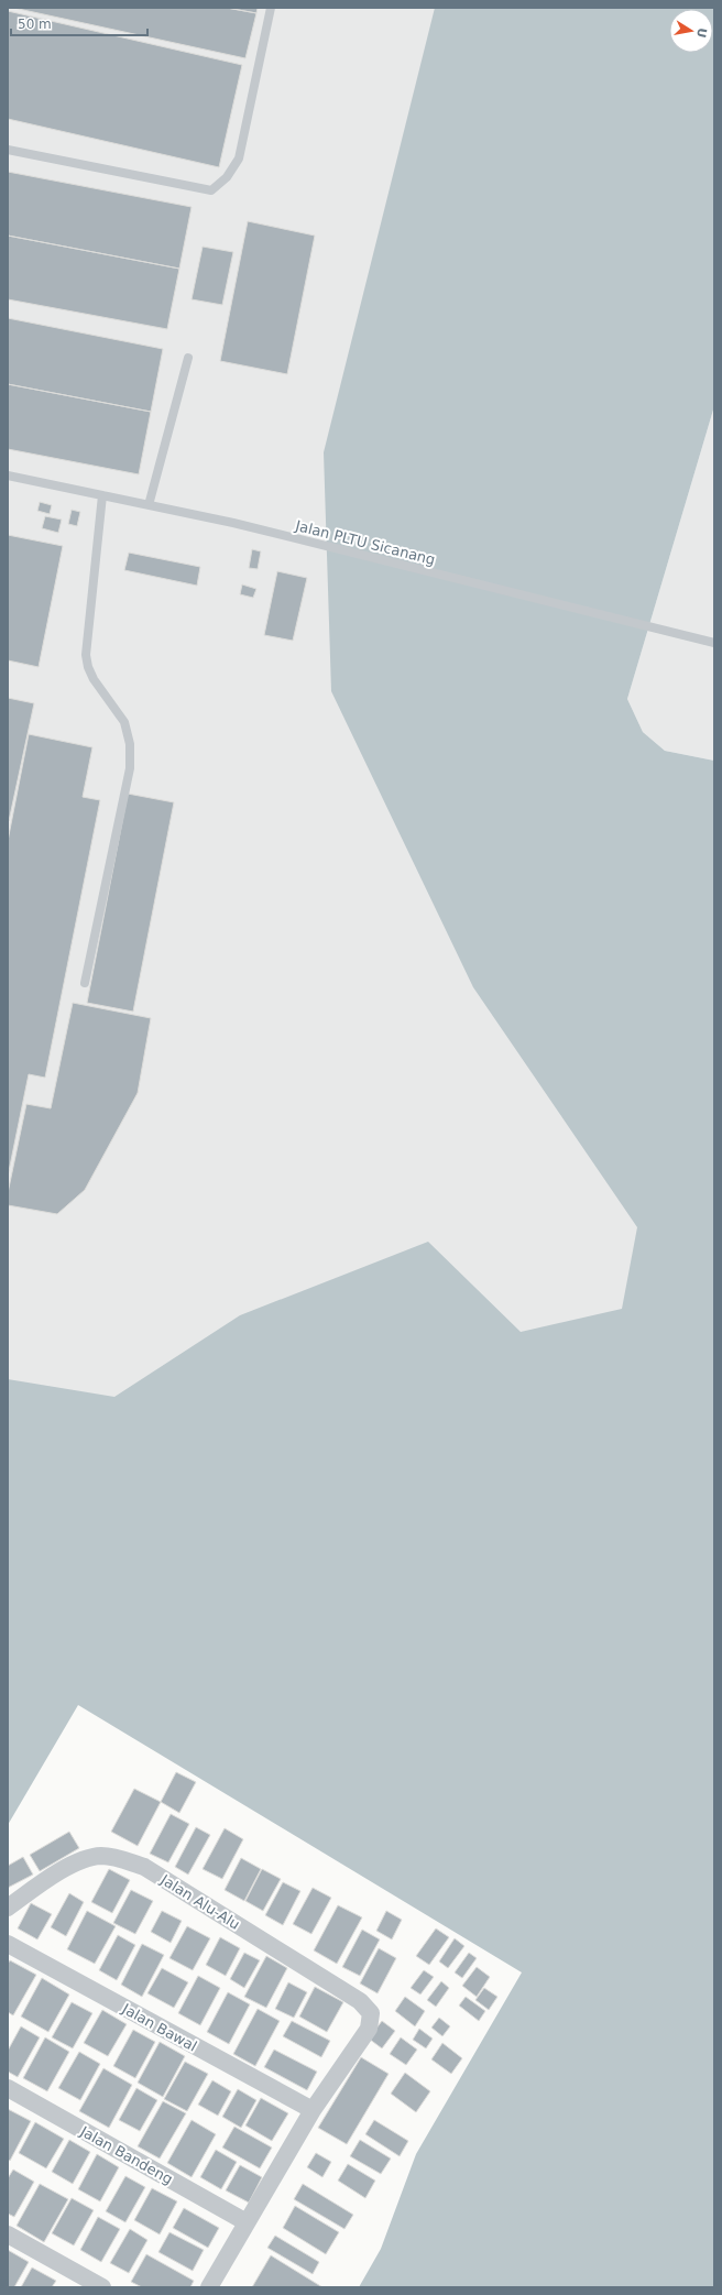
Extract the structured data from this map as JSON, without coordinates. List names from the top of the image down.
{
  "streets": {
    "street": ["Jalan Alu-Alu", "Jalan Bawal", "Jalan Bandeng"],
    "lane": ["Jalan PLTU Sicanang"]
  },
  "crossings": [
    ["Jalan Alu-Alu", "Jalan Bawal"]
  ],
  "scale_bar": "50 m",
  "north": "right"
}
